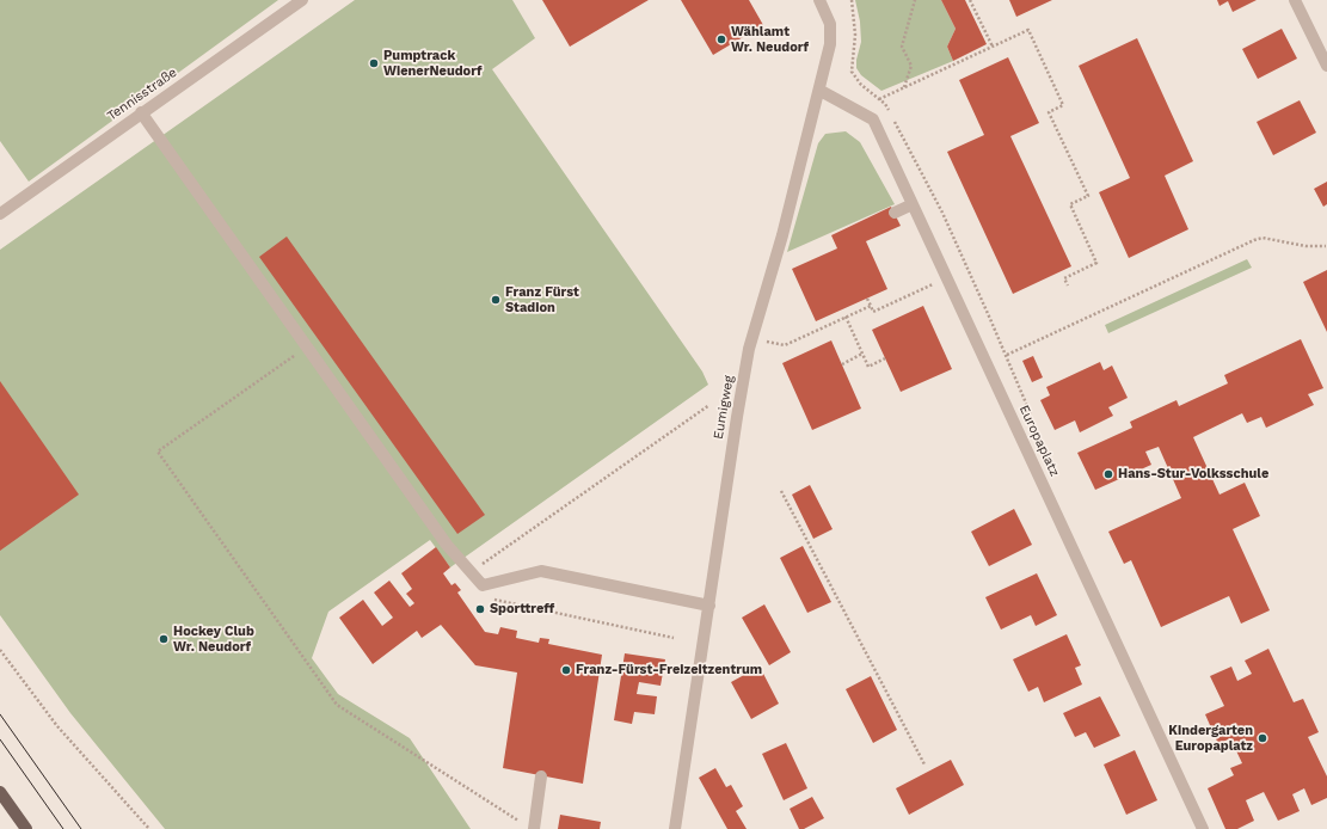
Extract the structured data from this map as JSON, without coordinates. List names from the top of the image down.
{
  "streets": {
    "street": ["Tennisstraße", "Eumigweg", "Europaplatz"]
  },
  "crossings": [
    ["Eumigweg", "Europaplatz"]
  ],
  "places": [
    "Wählamt Wr. Neudorf",
    "Pumptrack WienerNeudorf",
    "Franz Fürst Stadion",
    "Hans-Stur-Volksschule",
    "Sporttreff",
    "Hockey Club Wr. Neudorf",
    "Franz-Fürst-Freizeitzentrum",
    "Kindergarten Europaplatz"
  ]
}
